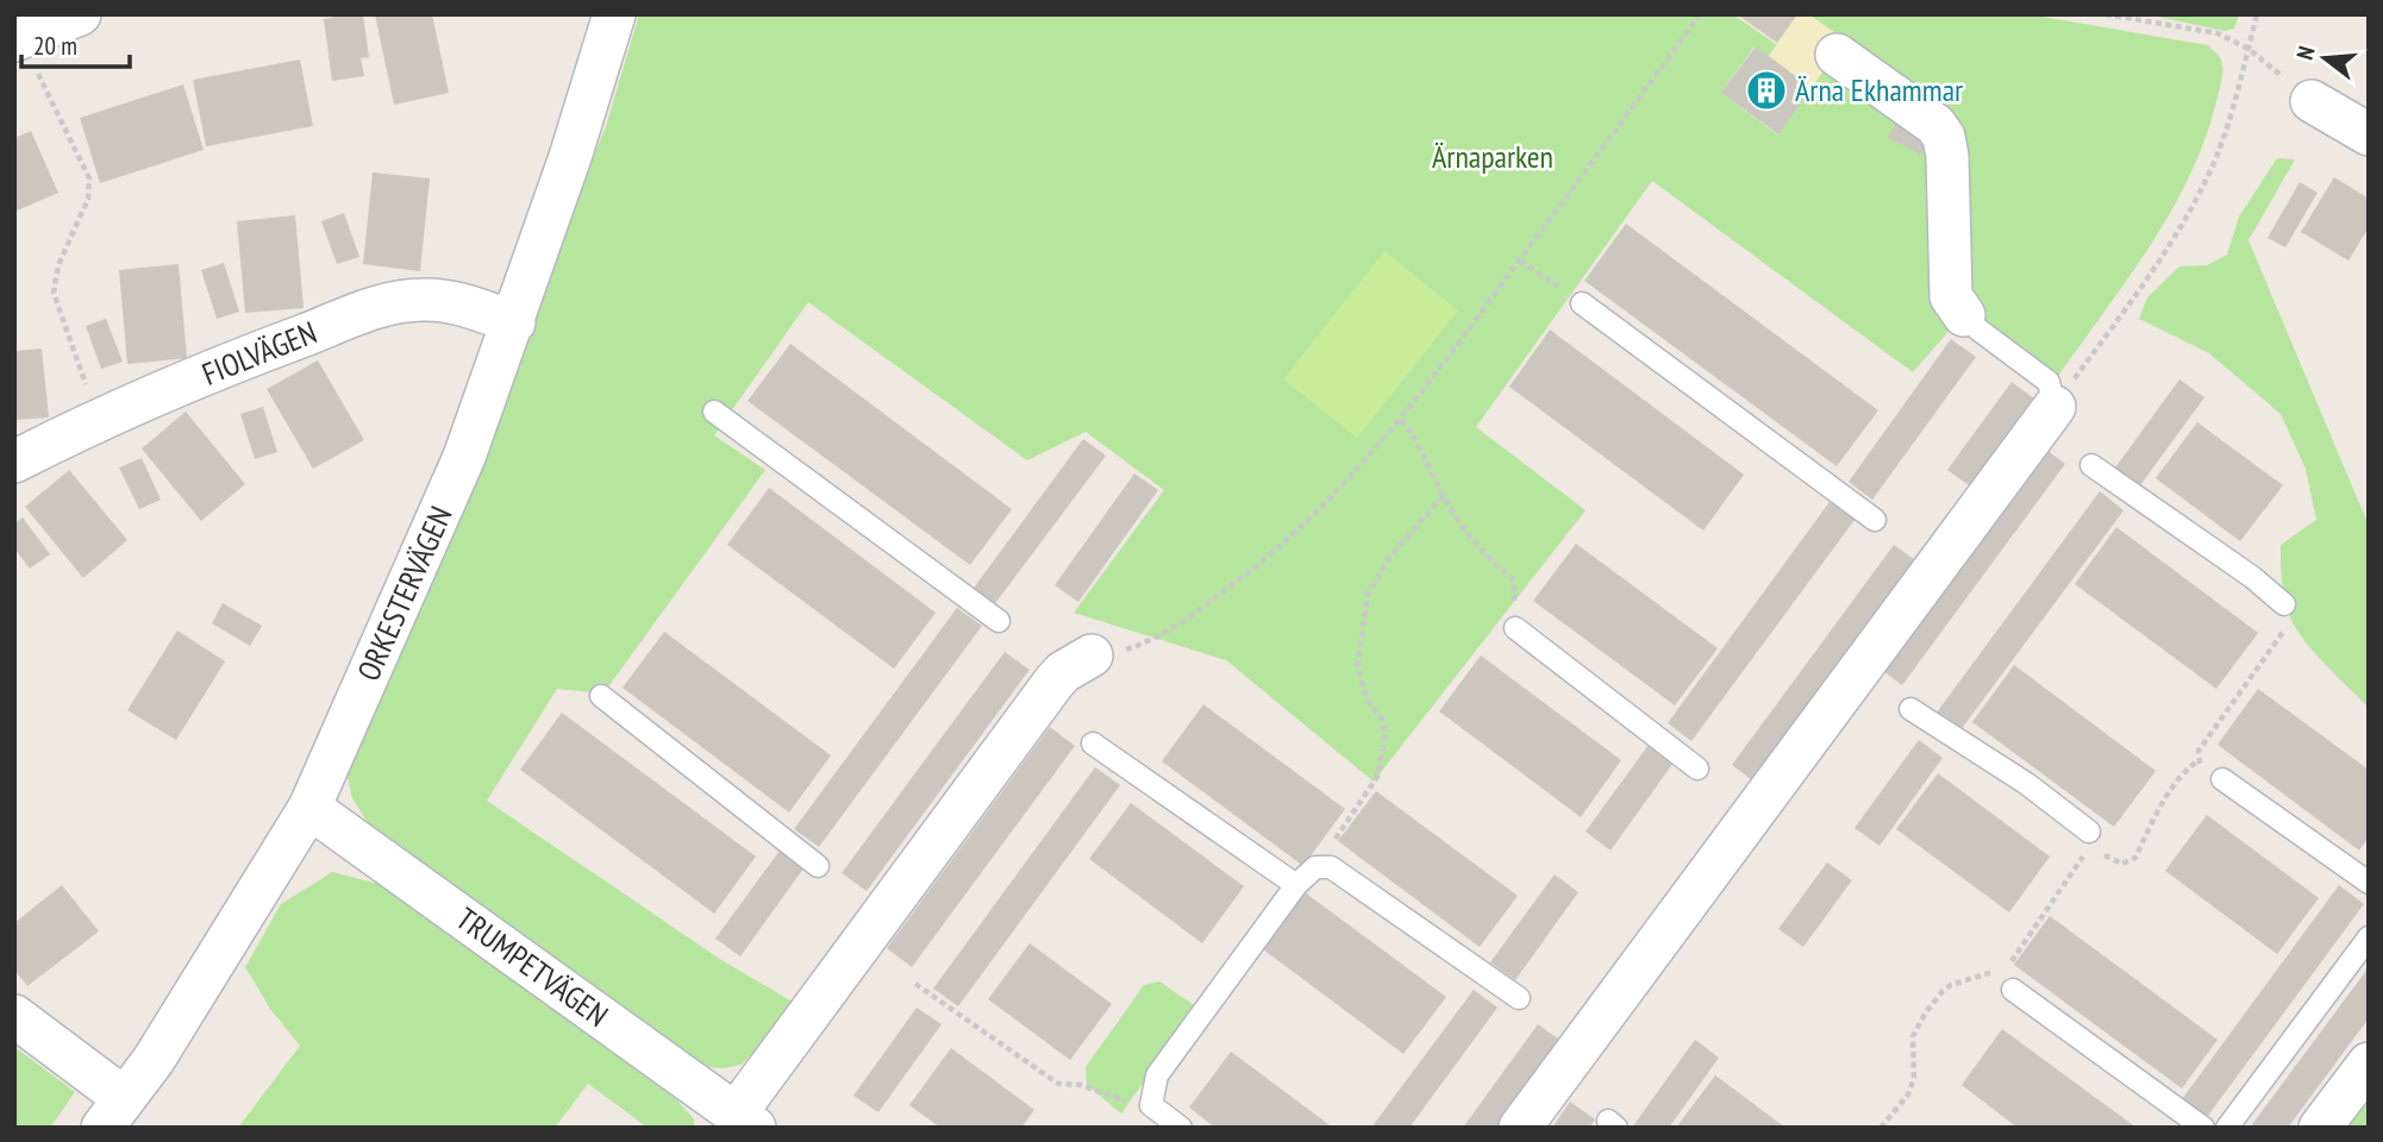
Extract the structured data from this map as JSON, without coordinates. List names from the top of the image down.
{
  "streets": {
    "street": ["FIOLVÄGEN", "ORKESTERVÄGEN", "TRUMPETVÄGEN"]
  },
  "crossings": [
    ["FIOLVÄGEN", "ORKESTERVÄGEN"],
    ["ORKESTERVÄGEN", "TRUMPETVÄGEN"]
  ],
  "parks": ["Ärnaparken"],
  "places": {
    "building": ["Ärna Ekhammar"]
  },
  "scale_bar": "20 m",
  "north": "left"
}
